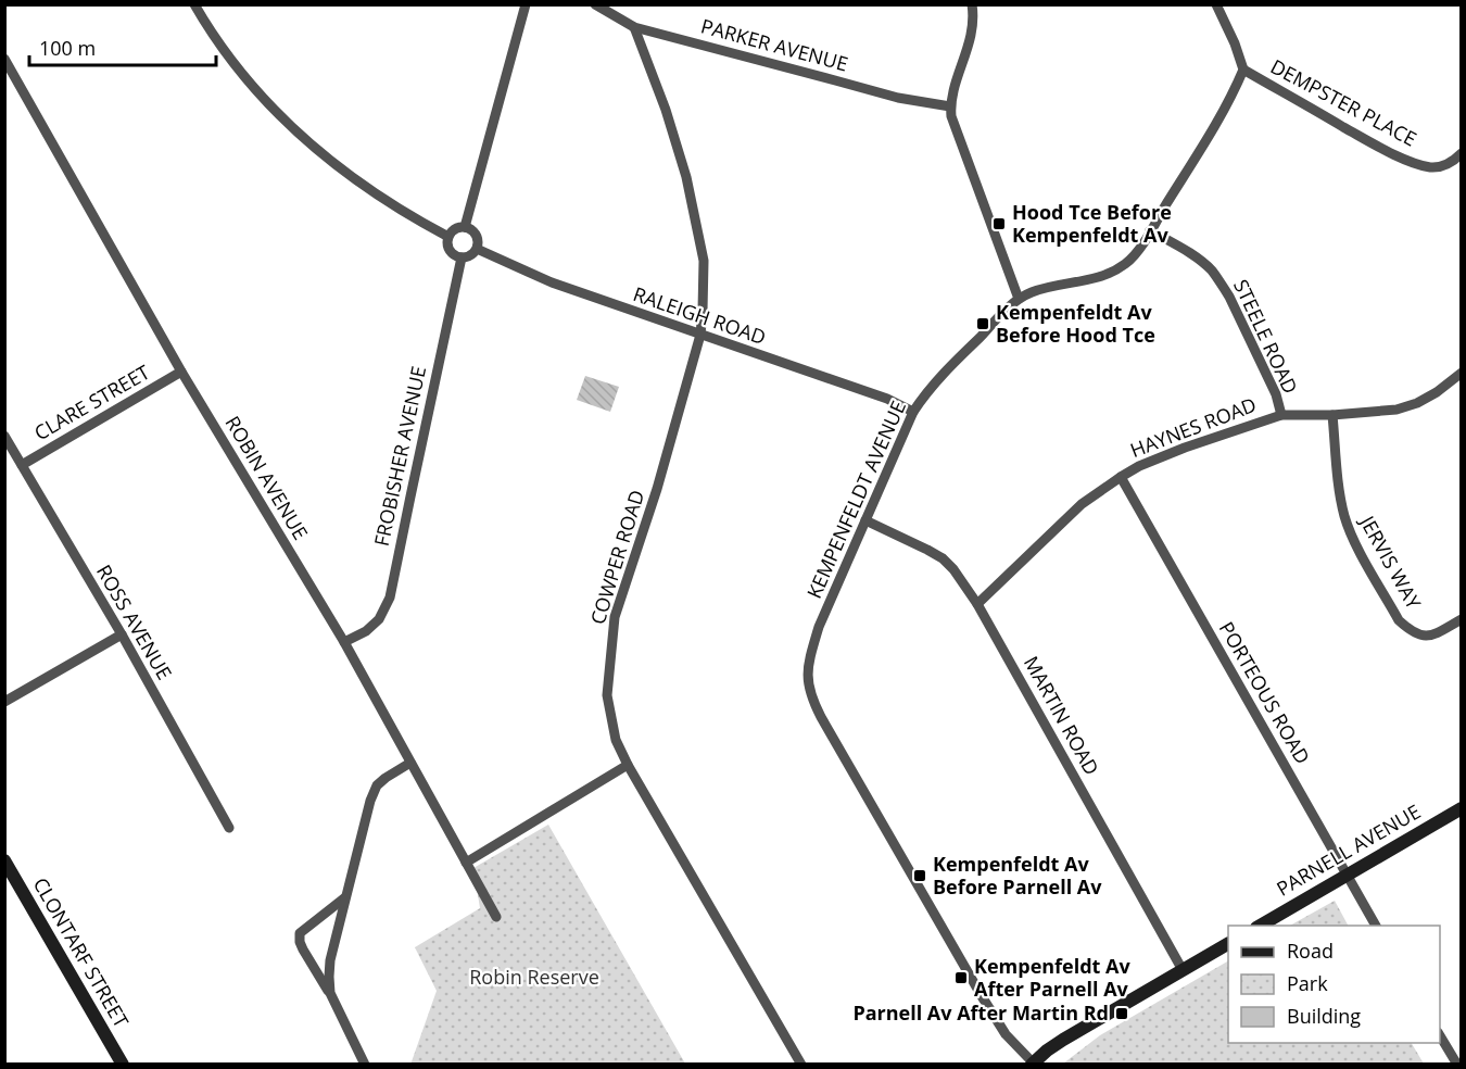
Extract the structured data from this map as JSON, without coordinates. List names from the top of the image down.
{
  "streets": {
    "street": [
      "PARKER AVENUE",
      "DEMPSTER PLACE",
      "RALEIGH ROAD",
      "STEELE ROAD",
      "CLARE STREET",
      "HAYNES ROAD",
      "FROBISHER AVENUE",
      "ROBIN AVENUE",
      "KEMPENFELDT AVENUE",
      "COWPER ROAD",
      "JERVIS WAY",
      "ROSS AVENUE",
      "PORTEOUS ROAD",
      "MARTIN ROAD",
      "PARNELL AVENUE",
      "CLONTARF STREET"
    ]
  },
  "crossings": [
    ["PARKER AVENUE", "COWPER ROAD"],
    ["DEMPSTER PLACE", "KEMPENFELDT AVENUE"],
    ["RALEIGH ROAD", "FROBISHER AVENUE"],
    ["RALEIGH ROAD", "KEMPENFELDT AVENUE"],
    ["RALEIGH ROAD", "COWPER ROAD"],
    ["STEELE ROAD", "HAYNES ROAD"],
    ["STEELE ROAD", "KEMPENFELDT AVENUE"],
    ["CLARE STREET", "ROBIN AVENUE"],
    ["CLARE STREET", "ROSS AVENUE"],
    ["HAYNES ROAD", "JERVIS WAY"],
    ["HAYNES ROAD", "PORTEOUS ROAD"],
    ["HAYNES ROAD", "MARTIN ROAD"],
    ["FROBISHER AVENUE", "ROBIN AVENUE"],
    ["KEMPENFELDT AVENUE", "MARTIN ROAD"],
    ["PORTEOUS ROAD", "PARNELL AVENUE"]
  ],
  "parks": ["Robin Reserve"],
  "places": {
    "transit": [
      "Hood Tce Before Kempenfeldt Av",
      "Kempenfeldt Av Before Hood Tce",
      "Kempenfeldt Av Before Parnell Av",
      "Kempenfeldt Av After Parnell Av",
      "Parnell Av After Martin Rd"
    ]
  },
  "legend": ["Road", "Park", "Building"],
  "scale_bar": "100 m"
}
